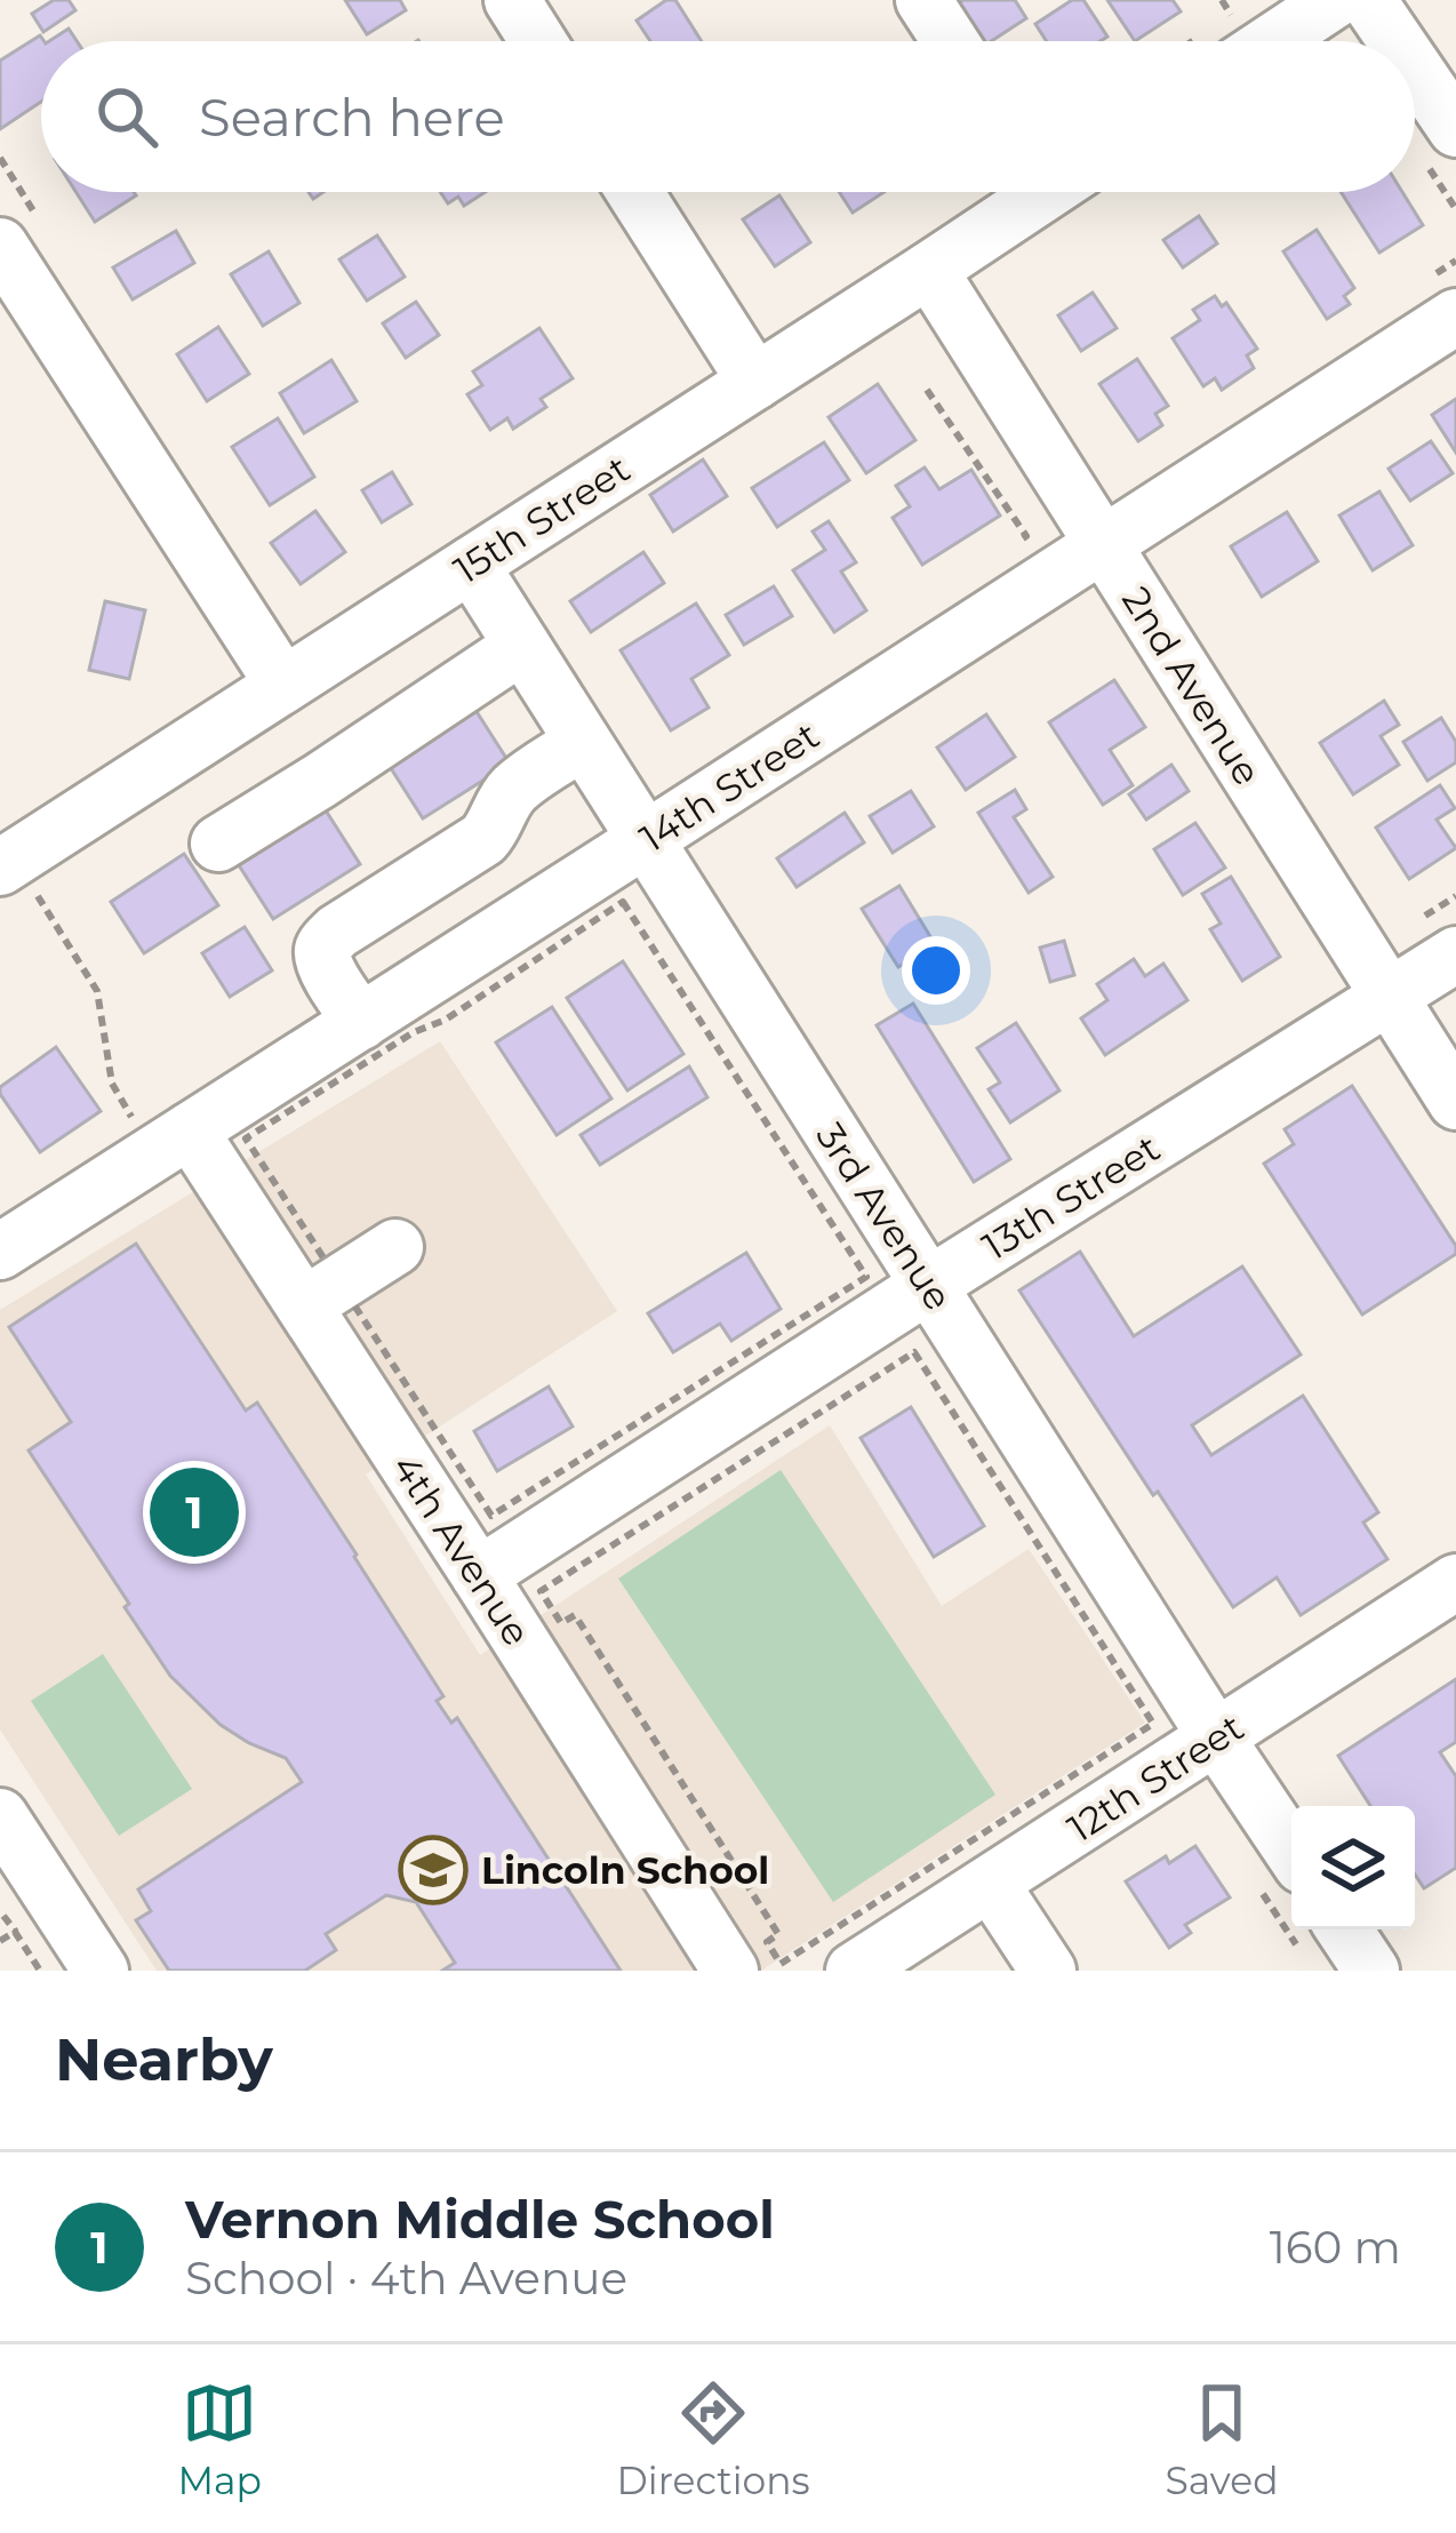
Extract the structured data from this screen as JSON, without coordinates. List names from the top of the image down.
{
  "streets": {
    "street": [
      "15th Street",
      "2nd Avenue",
      "14th Street",
      "13th Street",
      "3rd Avenue",
      "4th Avenue",
      "12th Street"
    ]
  },
  "crossings": [
    ["15th Street", "2nd Avenue"],
    ["15th Street", "3rd Avenue"],
    ["2nd Avenue", "14th Street"],
    ["2nd Avenue", "13th Street"],
    ["14th Street", "3rd Avenue"],
    ["14th Street", "4th Avenue"],
    ["13th Street", "3rd Avenue"],
    ["13th Street", "4th Avenue"],
    ["3rd Avenue", "12th Street"]
  ],
  "places": {
    "school or university": ["Lincoln School"]
  },
  "page": {
    "search": "Search here",
    "pins": "1",
    "heading": "Nearby",
    "list": [
      {
        "mark": "1",
        "name": "Vernon Middle School",
        "note": "School · 4th Avenue",
        "value": "160 m"
      }
    ],
    "nav": ["Map", "Directions", "Saved"]
  }
}
